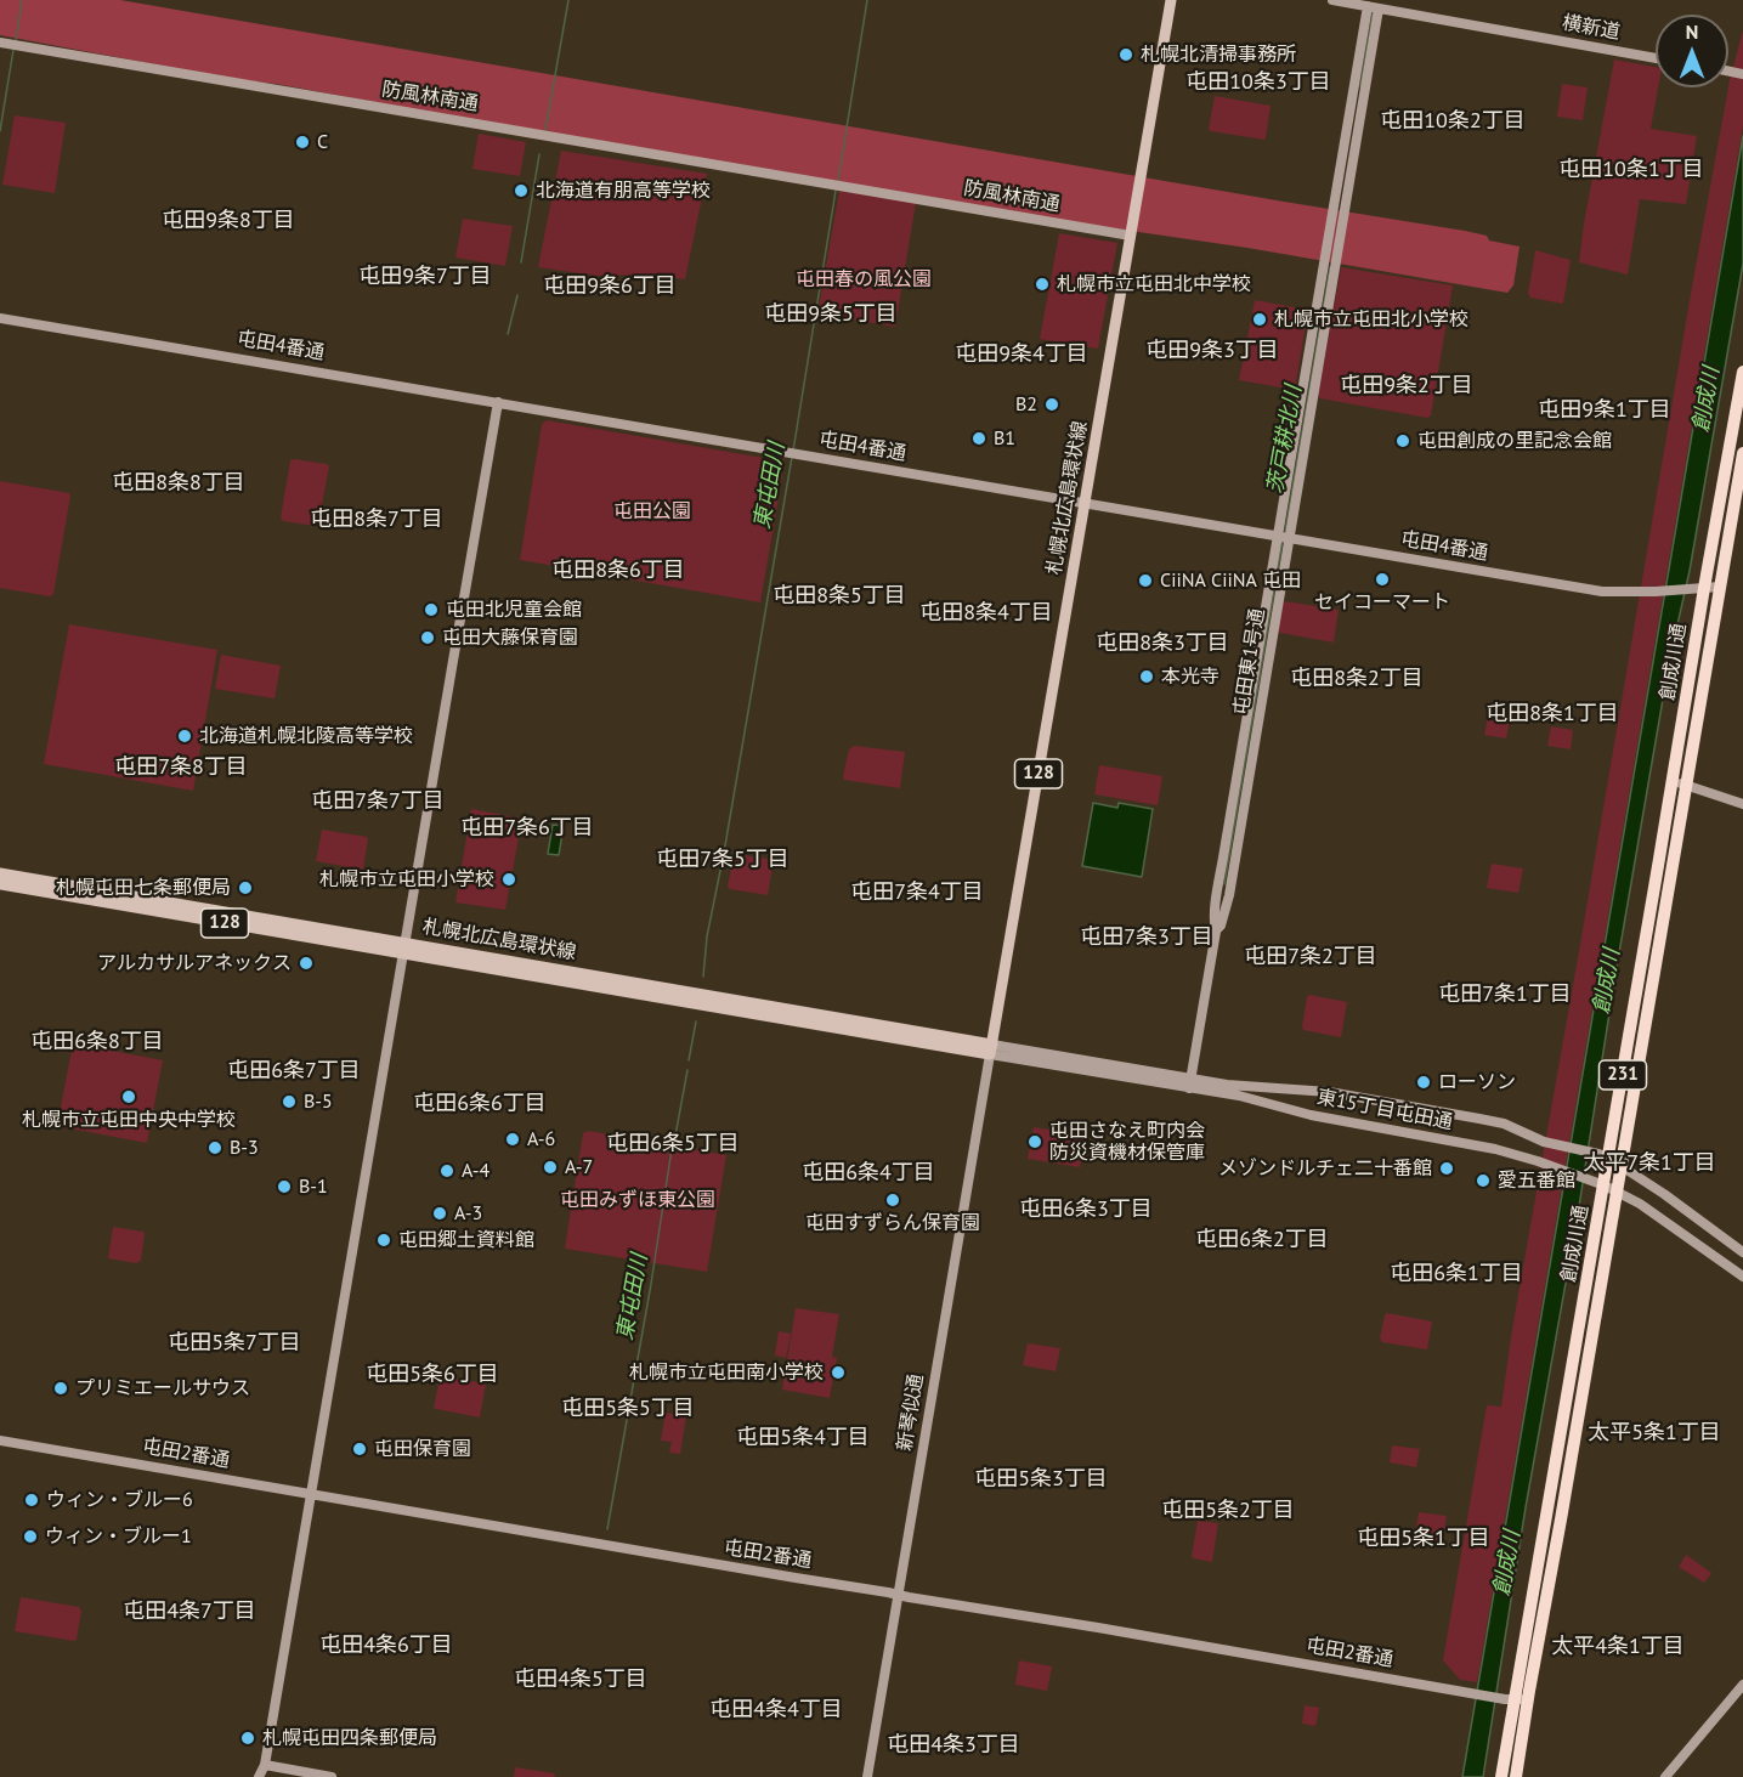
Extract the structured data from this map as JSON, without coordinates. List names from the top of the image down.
{
  "streets": {
    "highway": ["創成川通", "231"],
    "main road": ["札幌北広島環状線", "128"],
    "street": [
      "横新道",
      "防風林南通",
      "屯田4番通",
      "屯田東1号通",
      "東15丁目屯田通",
      "新琴似通",
      "屯田2番通"
    ]
  },
  "crossings": [
    ["横新道", "屯田東1号通"],
    ["防風林南通", "札幌北広島環状線"],
    ["屯田4番通", "札幌北広島環状線"],
    ["屯田4番通", "屯田東1号通"],
    ["屯田4番通", "創成川通"],
    ["札幌北広島環状線", "東15丁目屯田通"],
    ["札幌北広島環状線", "新琴似通"],
    ["屯田東1号通", "東15丁目屯田通"],
    ["創成川通", "東15丁目屯田通"],
    ["創成川通", "屯田2番通"],
    ["東15丁目屯田通", "新琴似通"],
    ["新琴似通", "屯田2番通"]
  ],
  "districts": [
    "屯田10条3丁目",
    "屯田10条2丁目",
    "屯田10条1丁目",
    "屯田9条8丁目",
    "屯田9条7丁目",
    "屯田9条6丁目",
    "屯田9条5丁目",
    "屯田9条3丁目",
    "屯田9条4丁目",
    "屯田9条2丁目",
    "屯田9条1丁目",
    "屯田8条8丁目",
    "屯田8条7丁目",
    "屯田8条6丁目",
    "屯田8条5丁目",
    "屯田8条4丁目",
    "屯田8条3丁目",
    "屯田8条2丁目",
    "屯田8条1丁目",
    "屯田7条8丁目",
    "屯田7条7丁目",
    "屯田7条6丁目",
    "屯田7条5丁目",
    "屯田7条4丁目",
    "屯田7条3丁目",
    "屯田7条2丁目",
    "屯田7条1丁目",
    "屯田6条8丁目",
    "屯田6条7丁目",
    "屯田6条6丁目",
    "屯田6条5丁目",
    "太平7条1丁目",
    "屯田6条4丁目",
    "屯田6条3丁目",
    "屯田6条2丁目",
    "屯田6条1丁目",
    "屯田5条7丁目",
    "屯田5条6丁目",
    "屯田5条5丁目",
    "太平5条1丁目",
    "屯田5条4丁目",
    "屯田5条3丁目",
    "屯田5条2丁目",
    "屯田5条1丁目",
    "屯田4条7丁目",
    "屯田4条6丁目",
    "太平4条1丁目",
    "屯田4条5丁目",
    "屯田4条4丁目",
    "屯田4条3丁目"
  ],
  "water": ["創成川", "茨戸耕北川", "東屯田川"],
  "parks": ["屯田春の風公園", "屯田公園", "屯田みずほ東公園"],
  "places": [
    "札幌北清掃事務所",
    "C",
    "北海道有朋高等学校",
    "札幌市立屯田北中学校",
    "札幌市立屯田北小学校",
    "B2",
    "B1",
    "屯田創成の里記念会館",
    "セイコーマート",
    "CiiNA CiiNA 屯田",
    "屯田北児童会館",
    "屯田大藤保育園",
    "本光寺",
    "北海道札幌北陵高等学校",
    "札幌市立屯田小学校",
    "札幌屯田七条郵便局",
    "アルカサルアネックス",
    "ローソン",
    "札幌市立屯田中央中学校",
    "B-5",
    "A-6",
    "屯田さなえ町内会 防災資機材保管庫",
    "B-3",
    "A-7",
    "メゾンドルチェ二十番館",
    "A-4",
    "愛五番館",
    "B-1",
    "屯田すずらん保育園",
    "A-3",
    "屯田郷土資料館",
    "札幌市立屯田南小学校",
    "プリミエールサウス",
    "屯田保育園",
    "ウィン・ブルー6",
    "ウィン・ブルー1",
    "札幌屯田四条郵便局"
  ],
  "north": "top"
}
